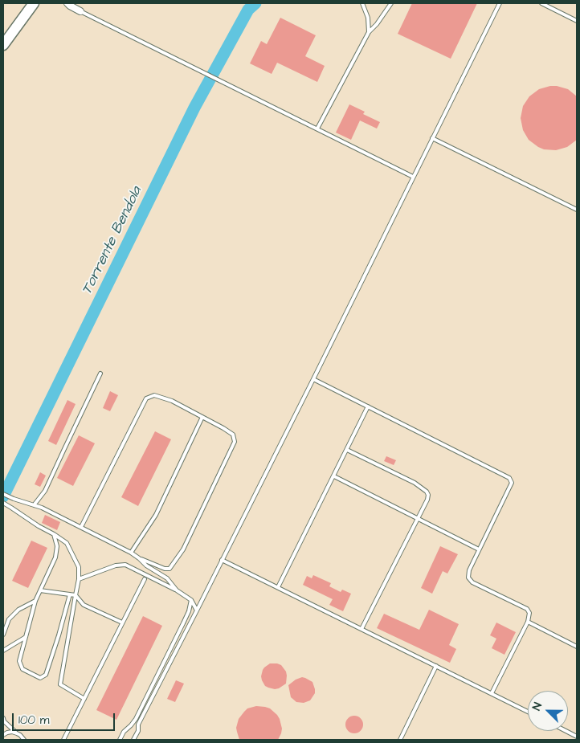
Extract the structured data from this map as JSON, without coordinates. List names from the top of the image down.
{
  "water": ["Torrente Bendola"],
  "scale_bar": "100 m",
  "north": "top left"
}
